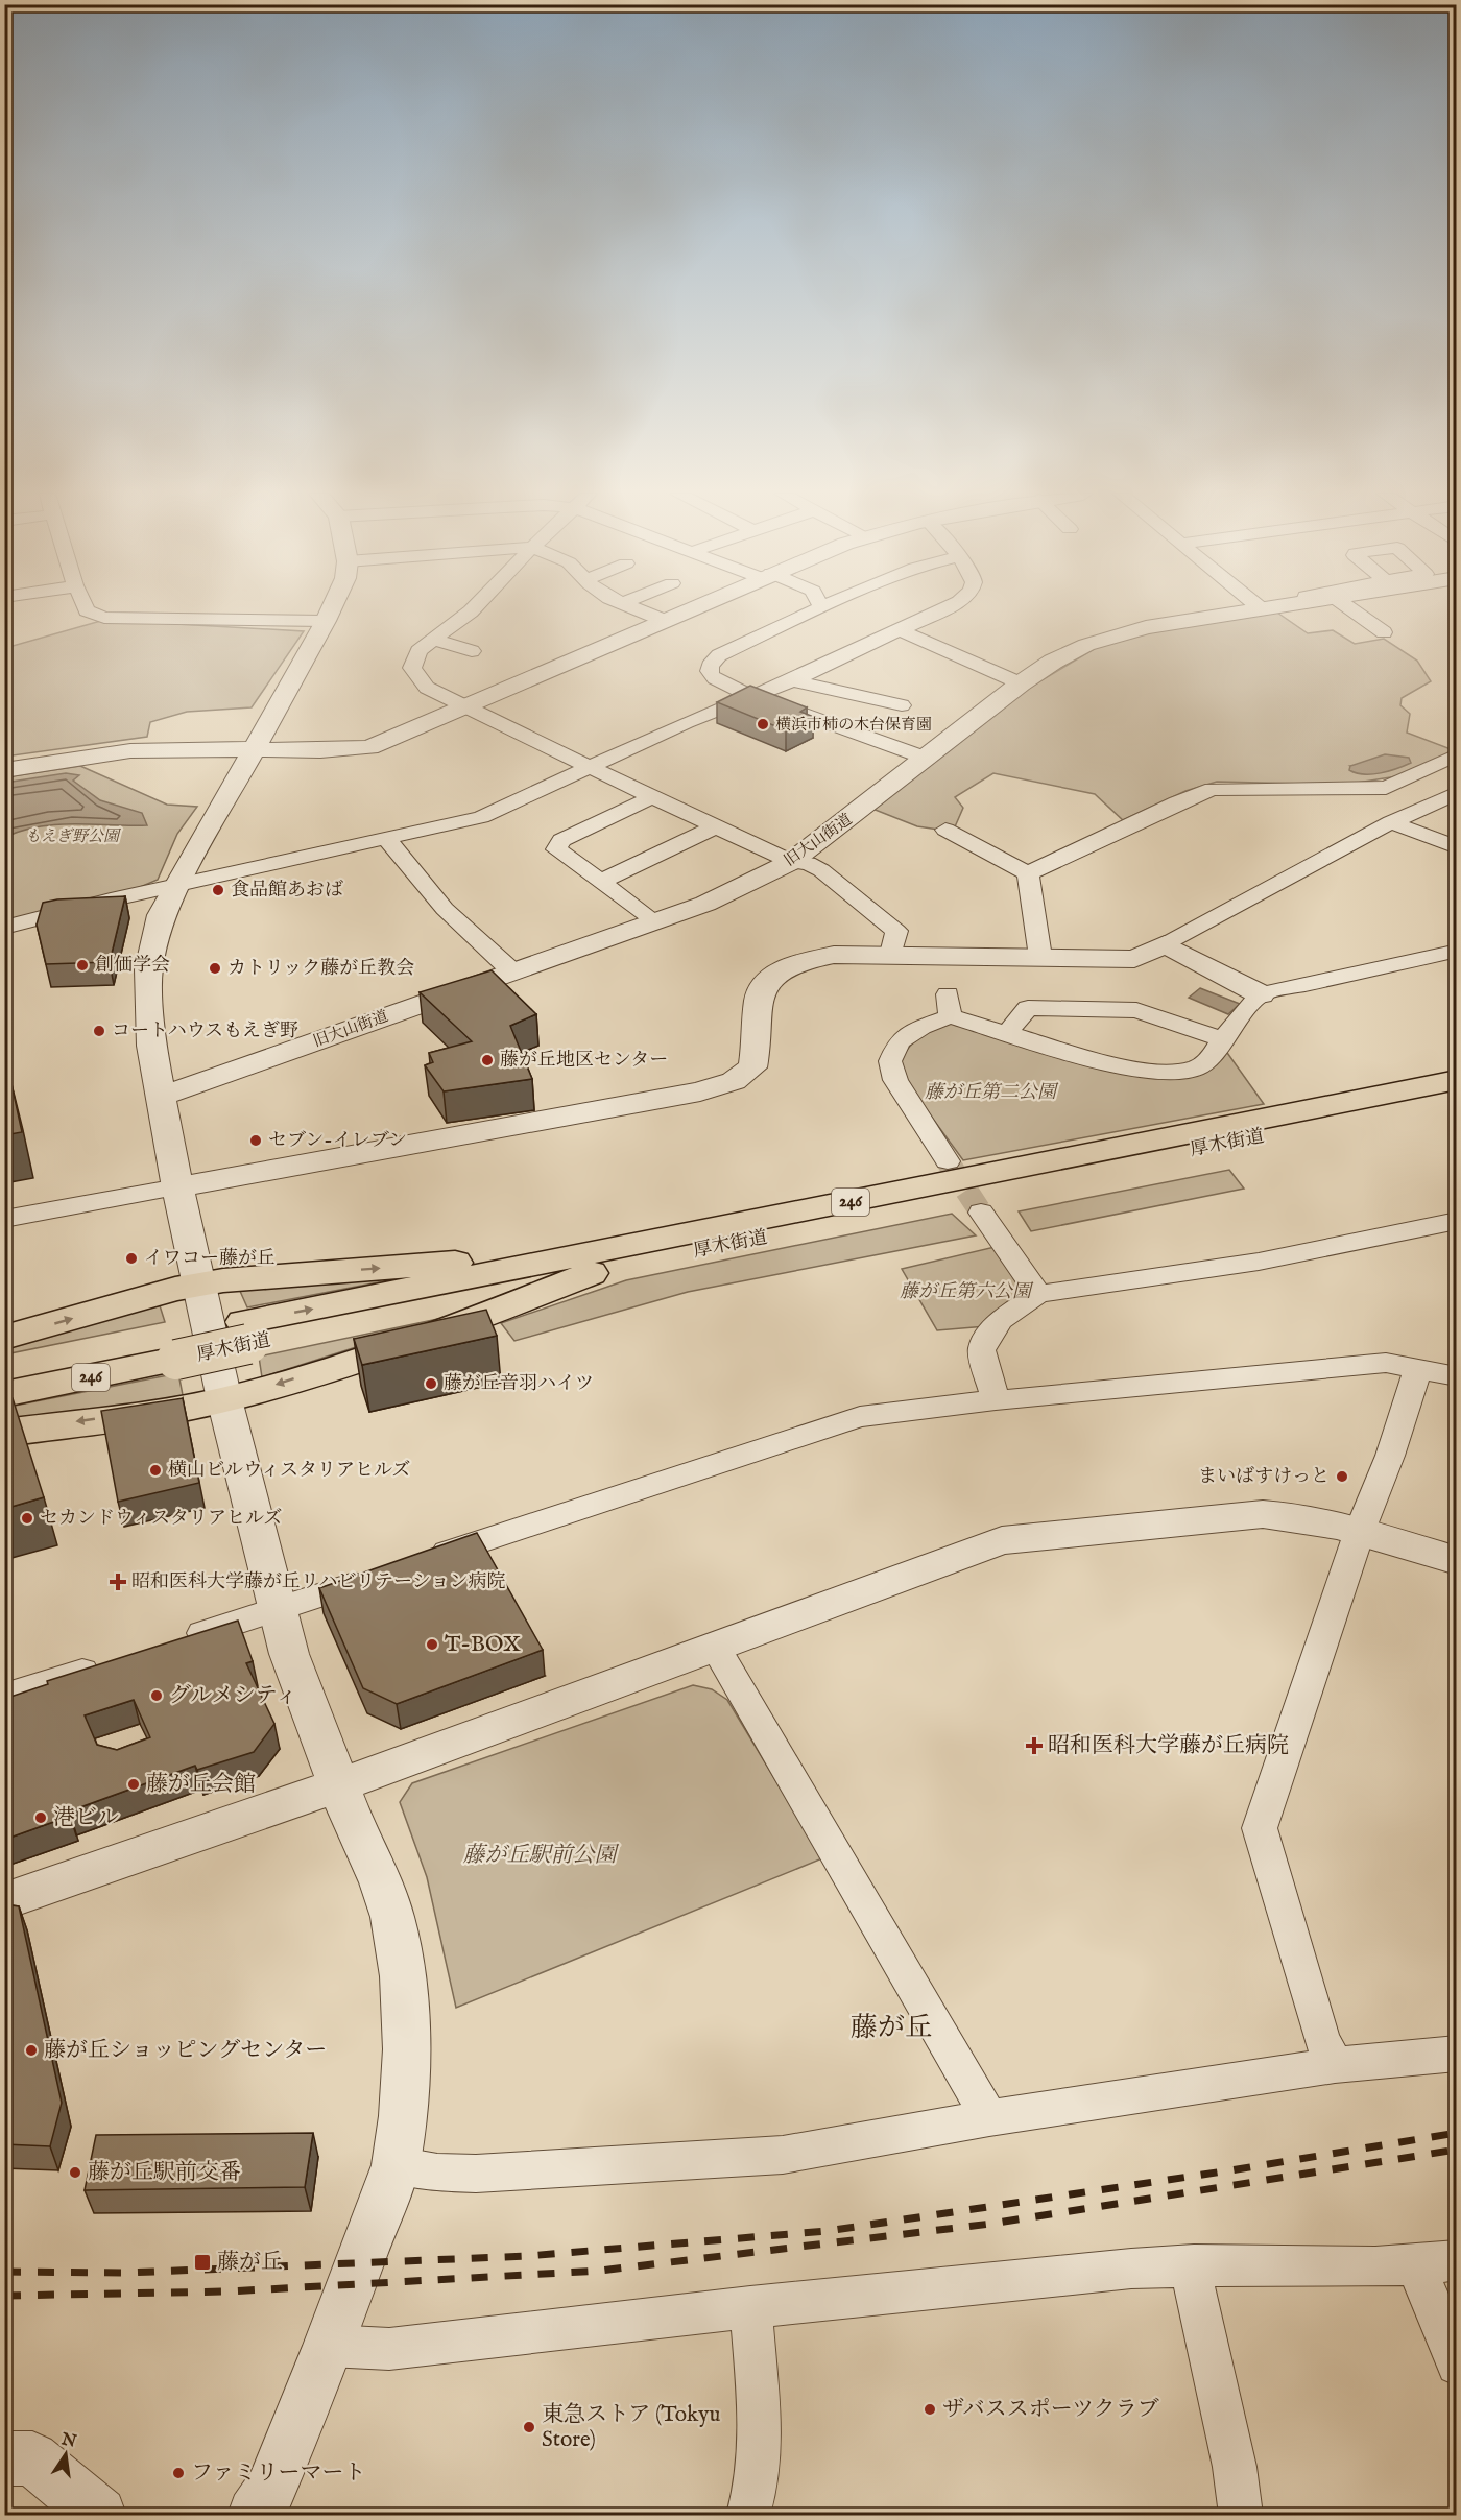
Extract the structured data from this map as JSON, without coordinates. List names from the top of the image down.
{
  "streets": {
    "highway": ["厚木街道", "246"],
    "street": ["旧大山街道"]
  },
  "districts": ["藤が丘"],
  "parks": [
    "もえぎ野公園",
    "藤が丘第二公園",
    "藤が丘第六公園",
    "藤が丘駅前公園"
  ],
  "places": {
    "other": [
      "横浜市柿の木台保育園",
      "食品館あおば",
      "創価学会",
      "カトリック藤が丘教会",
      "コートハウスもえぎ野",
      "藤が丘地区センター",
      "セブン-イレブン",
      "イワコー藤が丘",
      "藤が丘音羽ハイツ",
      "横山ビルウィスタリアヒルズ",
      "まいばすけっと",
      "セカンドウィスタリアヒルズ",
      "T-BOX",
      "グルメシティ",
      "藤が丘会館",
      "港ビル",
      "藤が丘ショッピングセンター",
      "藤が丘駅前交番",
      "ザバススポーツクラブ",
      "東急ストア (Tokyu Store)",
      "ファミリーマート"
    ],
    "health": ["昭和医科大学藤が丘リハビリテーション病院", "昭和医科大学藤が丘病院"],
    "transit": ["藤が丘"]
  },
  "north": "top"
}
